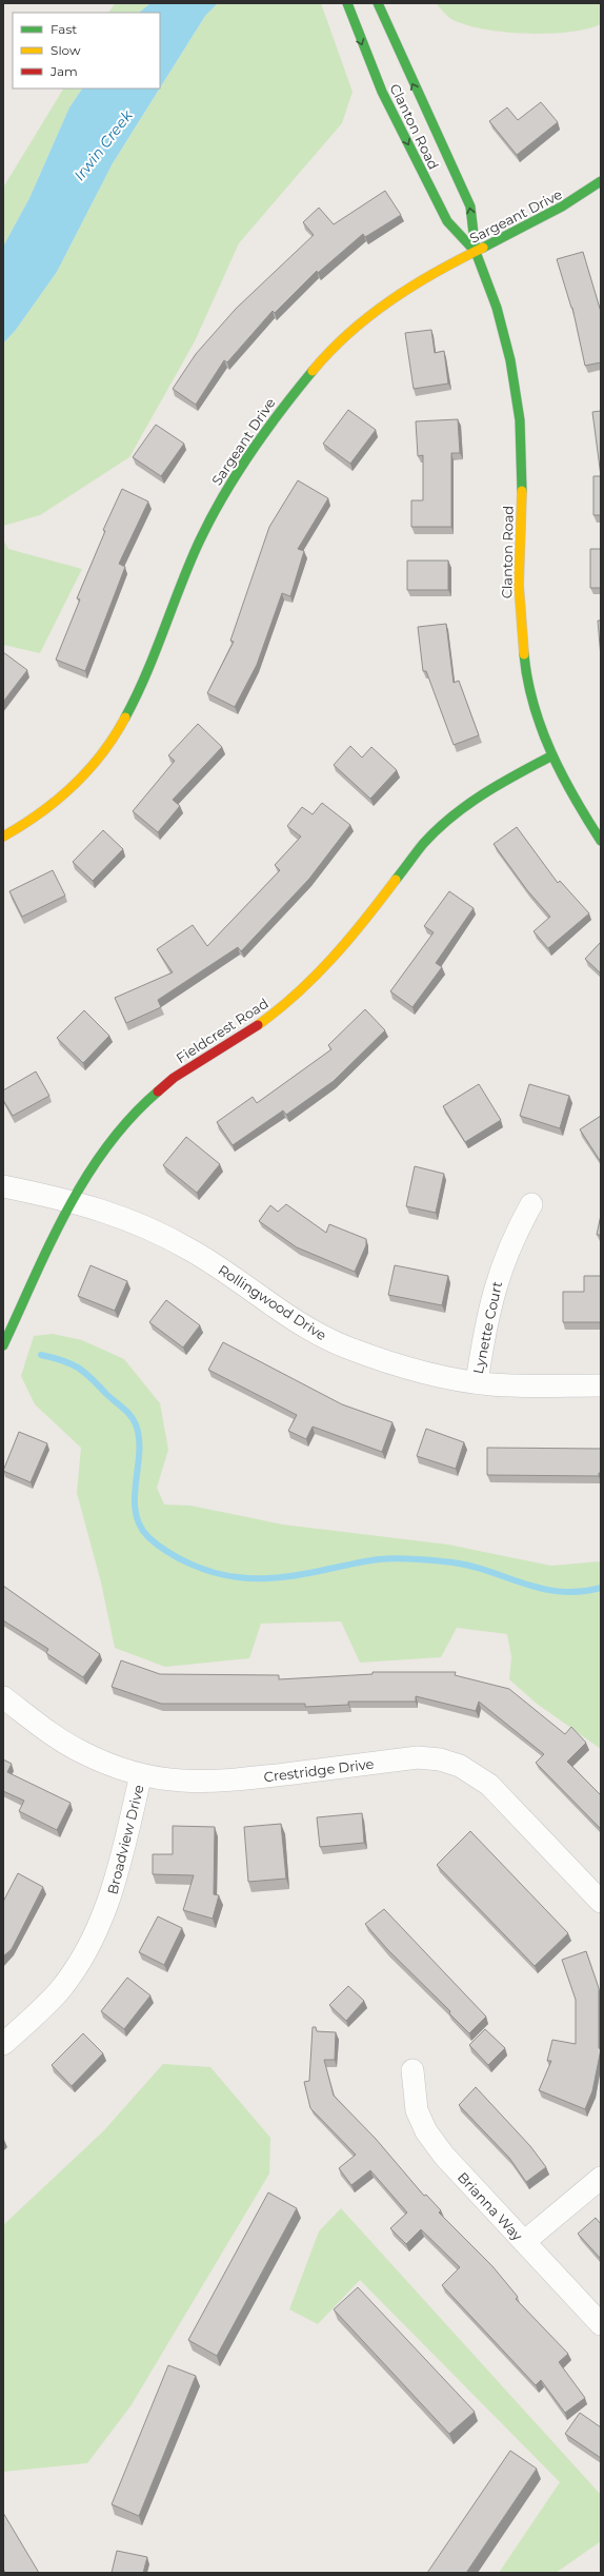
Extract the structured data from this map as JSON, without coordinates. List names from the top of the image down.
{
  "streets": {
    "street": [
      "Clanton Road",
      "Sargeant Drive",
      "Fieldcrest Road",
      "Rollingwood Drive",
      "Lynette Court",
      "Crestridge Drive",
      "Broadview Drive",
      "Brianna Way"
    ]
  },
  "crossings": [
    ["Clanton Road", "Sargeant Drive"],
    ["Clanton Road", "Fieldcrest Road"],
    ["Fieldcrest Road", "Rollingwood Drive"],
    ["Rollingwood Drive", "Lynette Court"],
    ["Crestridge Drive", "Broadview Drive"]
  ],
  "water": ["Irwin Creek"],
  "legend": ["Fast", "Slow", "Jam"]
}
